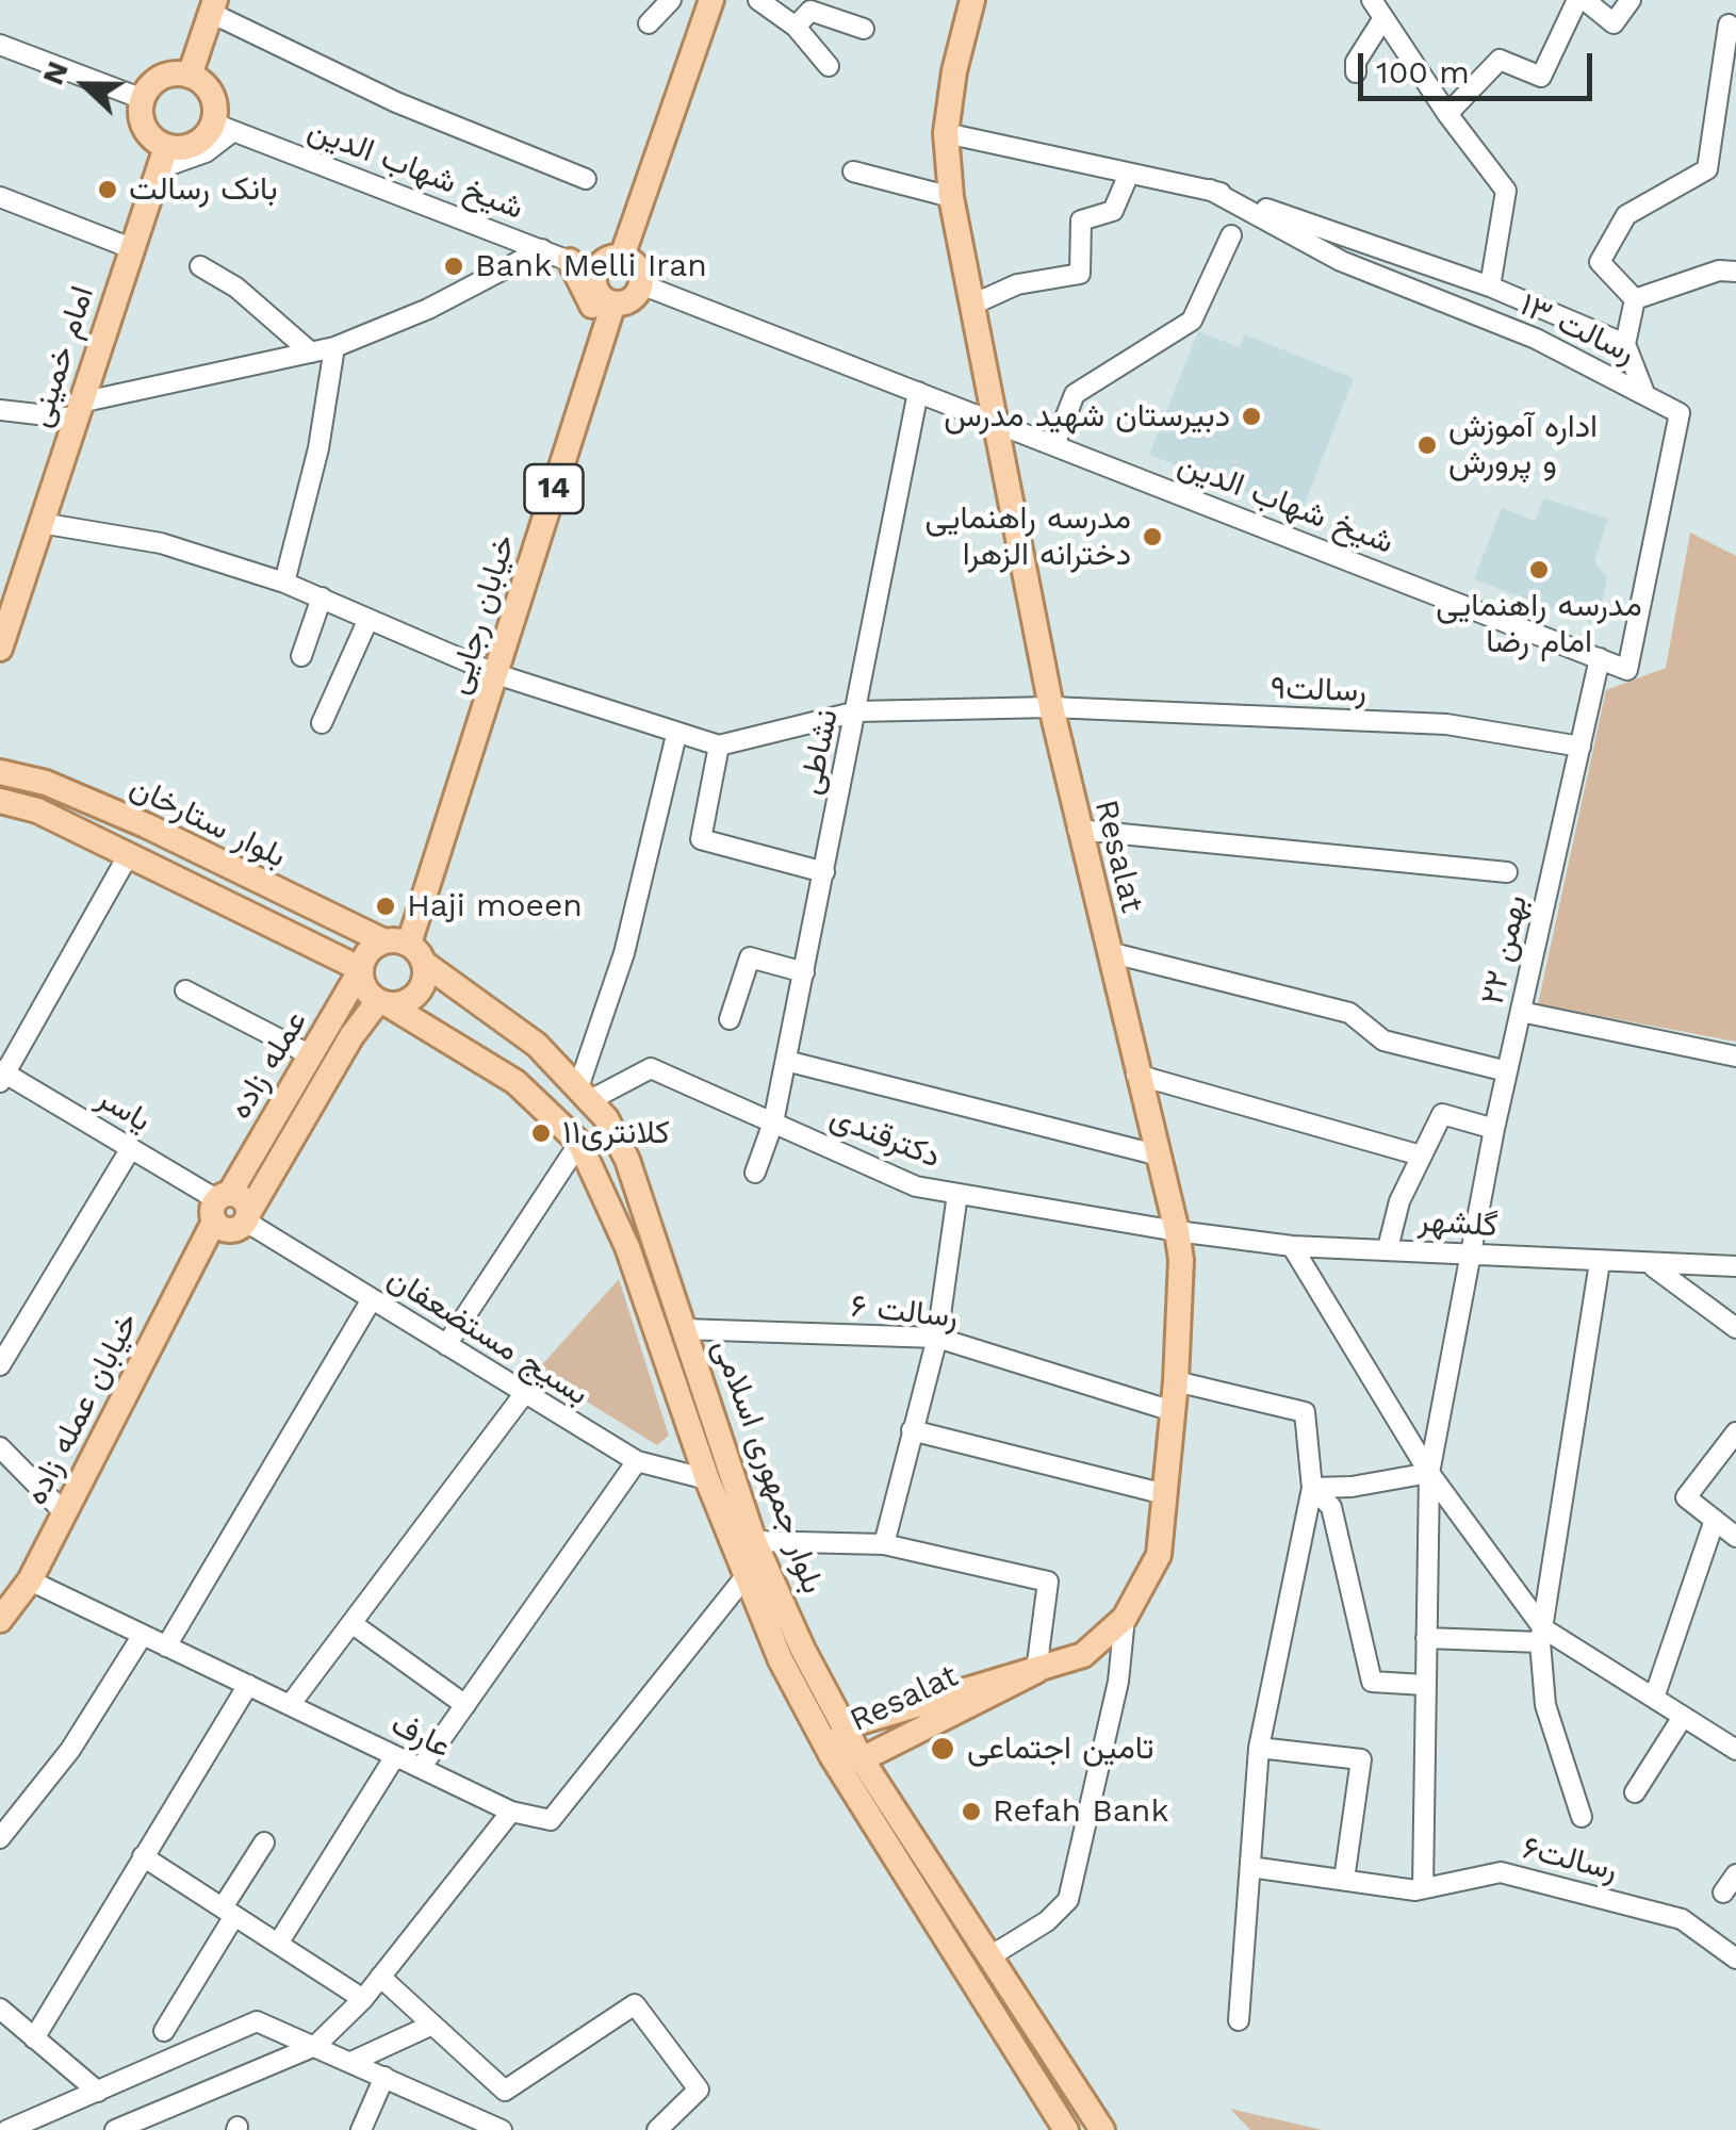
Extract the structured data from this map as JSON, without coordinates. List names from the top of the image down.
{
  "streets": {
    "main road": [
      "امام خمینی",
      "14",
      "خیابان رجایی",
      "بلوار ستارخان",
      "Resalat",
      "عمله زاده",
      "خیابان عمله زاده",
      "بلوار جمهوری اسلامی"
    ],
    "street": [
      "شیخ شهاب الدین",
      "رسالت ۱۳",
      "رسالت۹",
      "نشاطی",
      "۲۲ بهمن",
      "یاسر",
      "دکترقندی",
      "گلشهر",
      "رسالت ۶",
      "بسیج مستضعفان",
      "عارف",
      "رسالت۶"
    ]
  },
  "crossings": [
    ["شیخ شهاب الدین", "امام خمینی"],
    ["شیخ شهاب الدین", "خیابان رجایی"],
    ["شیخ شهاب الدین", "نشاطی"],
    ["شیخ شهاب الدین", "Resalat"],
    ["شیخ شهاب الدین", "۲۲ بهمن"],
    ["رسالت ۱۳", "Resalat"],
    ["خیابان رجایی", "بلوار ستارخان"],
    ["خیابان رجایی", "عمله زاده"],
    ["خیابان رجایی", "بلوار جمهوری اسلامی"],
    ["رسالت۹", "نشاطی"],
    ["رسالت۹", "Resalat"],
    ["رسالت۹", "۲۲ بهمن"],
    ["نشاطی", "دکترقندی"],
    ["بلوار ستارخان", "عمله زاده"],
    ["بلوار ستارخان", "بلوار جمهوری اسلامی"],
    ["Resalat", "دکترقندی"],
    ["Resalat", "گلشهر"],
    ["Resalat", "رسالت ۶"],
    ["Resalat", "بلوار جمهوری اسلامی"],
    ["۲۲ بهمن", "گلشهر"],
    ["۲۲ بهمن", "رسالت۶"],
    ["عمله زاده", "یاسر"],
    ["عمله زاده", "بسیج مستضعفان"],
    ["عمله زاده", "خیابان عمله زاده"],
    ["عمله زاده", "بلوار جمهوری اسلامی"],
    ["یاسر", "خیابان عمله زاده"],
    ["دکترقندی", "گلشهر"],
    ["دکترقندی", "بلوار جمهوری اسلامی"],
    ["رسالت ۶", "بلوار جمهوری اسلامی"],
    ["بسیج مستضعفان", "بلوار جمهوری اسلامی"],
    ["خیابان عمله زاده", "عارف"]
  ],
  "places": [
    "بانک رسالت",
    "Bank Melli Iran",
    "دبیرستان شهید مدرس",
    "اداره آموزش و پرورش",
    "مدرسه راهنمایی دخترانه الزهرا",
    "مدرسه راهنمایی امام رضا",
    "Haji moeen",
    "کلانتری۱۱",
    "تامین اجتماعی",
    "Refah Bank"
  ],
  "scale_bar": "100 m",
  "north": "left"
}
